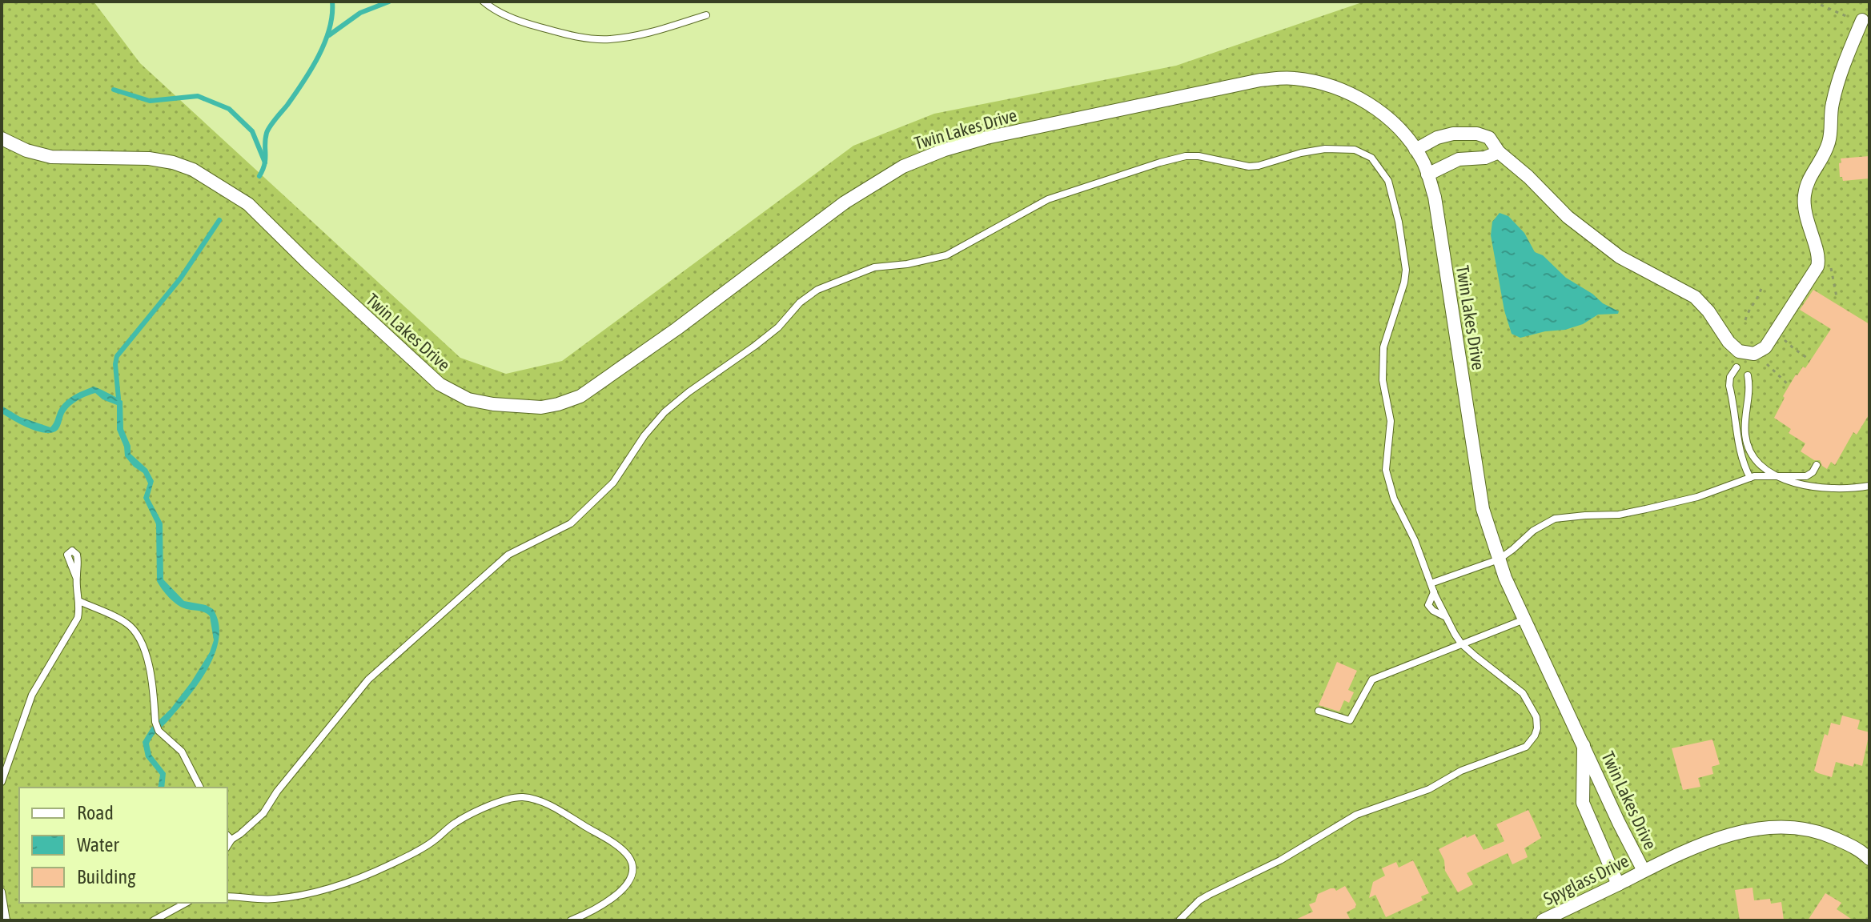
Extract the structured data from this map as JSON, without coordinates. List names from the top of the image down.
{
  "streets": {
    "street": ["Twin Lakes Drive", "Spyglass Drive"]
  },
  "crossings": [
    ["Twin Lakes Drive", "Spyglass Drive"]
  ],
  "legend": ["Road", "Water", "Building"]
}
